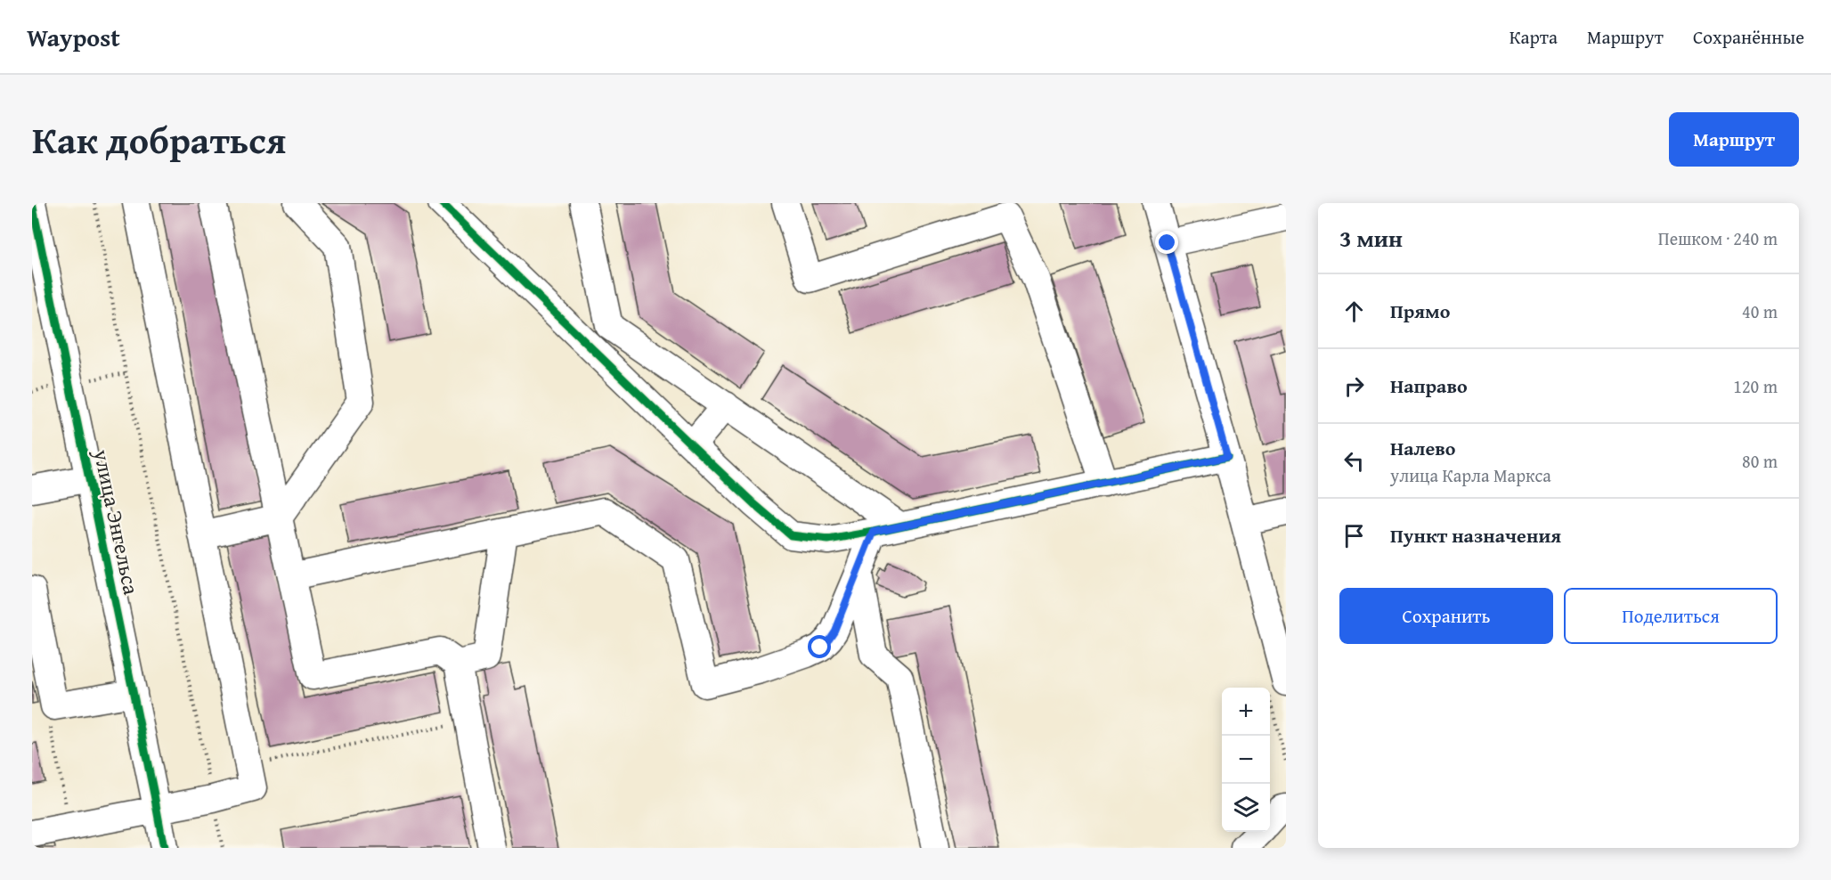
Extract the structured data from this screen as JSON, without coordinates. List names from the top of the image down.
{
  "streets": {
    "street": ["улица Энгельса"]
  },
  "page": {
    "header": "Waypost",
    "nav": ["Карта", "Маршрут", "Сохранённые"],
    "title": "Как добраться",
    "buttons": [
      "Маршрут",
      ["Сохранить", "Поделиться"]
    ],
    "heading": ["3 мин", "Пешком · 240 m"],
    "list": [
      ["Прямо", "40 m"],
      ["Направо", "120 m"],
      ["Налево", "улица Карла Маркса", "80 m"],
      "Пункт назначения"
    ],
    "map_buttons": ["+", "−"]
  }
}
